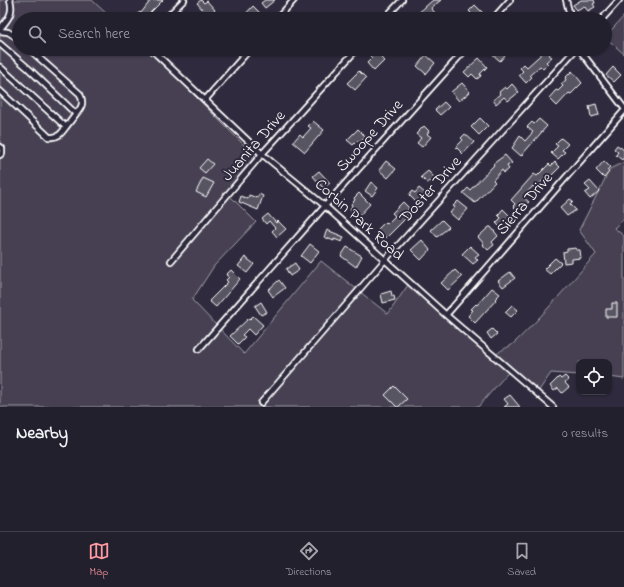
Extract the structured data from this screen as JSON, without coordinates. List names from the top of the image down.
{
  "streets": {
    "street": [
      "Swoope Drive",
      "Juanita Drive",
      "Doster Drive",
      "Sierra Drive",
      "Corbin Park Road"
    ]
  },
  "crossings": [
    ["Swoope Drive", "Corbin Park Road"],
    ["Juanita Drive", "Corbin Park Road"],
    ["Doster Drive", "Corbin Park Road"],
    ["Sierra Drive", "Corbin Park Road"]
  ],
  "page": {
    "search": "Search here",
    "heading": ["Nearby", "0 results"],
    "nav": ["Map", "Directions", "Saved"]
  }
}
